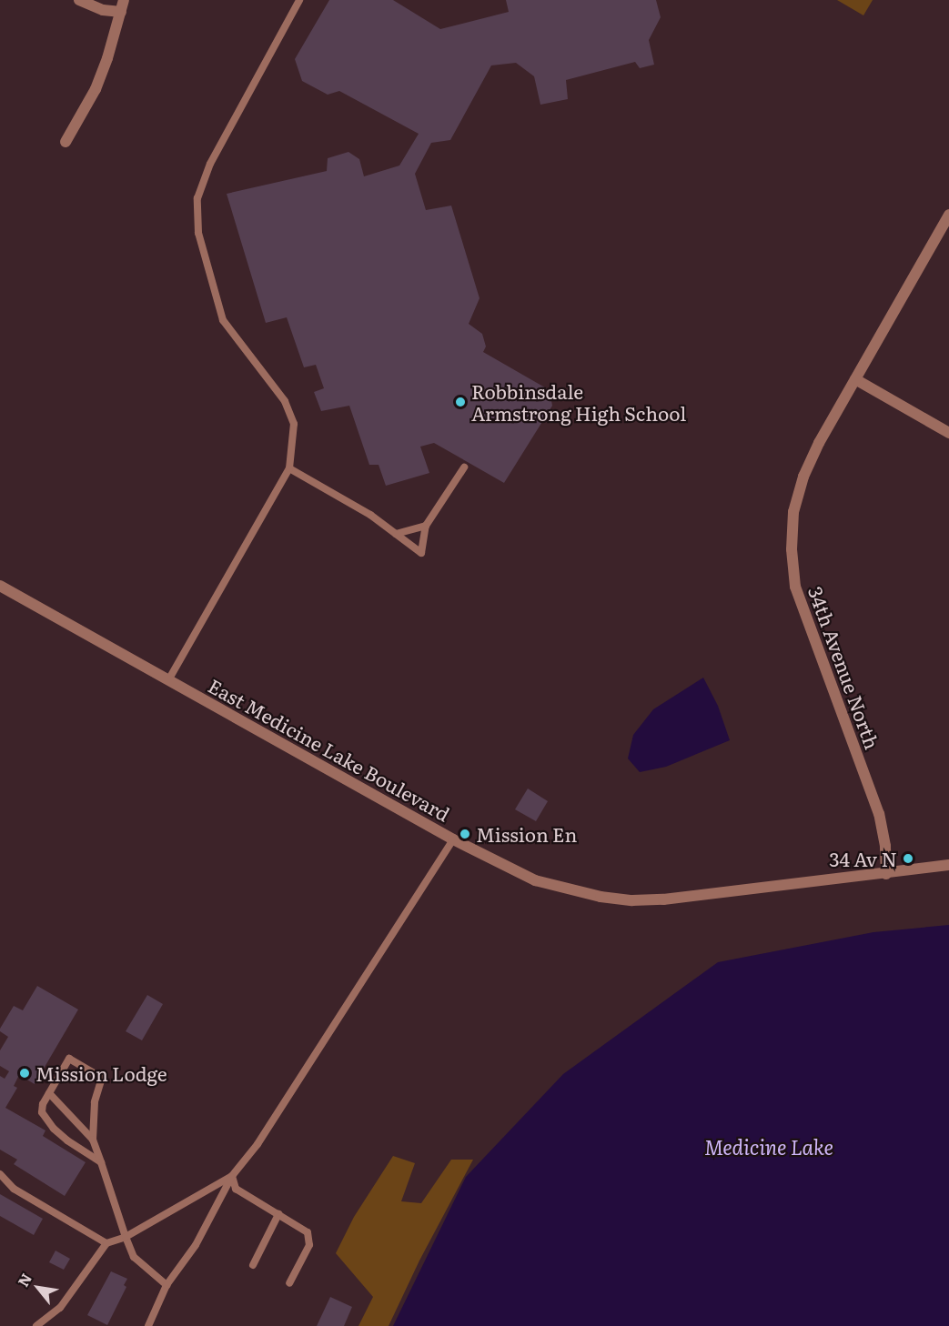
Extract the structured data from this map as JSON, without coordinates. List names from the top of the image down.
{
  "streets": {
    "street": ["34th Avenue North", "East Medicine Lake Boulevard"]
  },
  "crossings": [
    ["34th Avenue North", "East Medicine Lake Boulevard"]
  ],
  "water": ["Medicine Lake"],
  "places": [
    "Robbinsdale Armstrong High School",
    "Mission En",
    "34 Av N",
    "Mission Lodge"
  ],
  "north": "top left"
}
